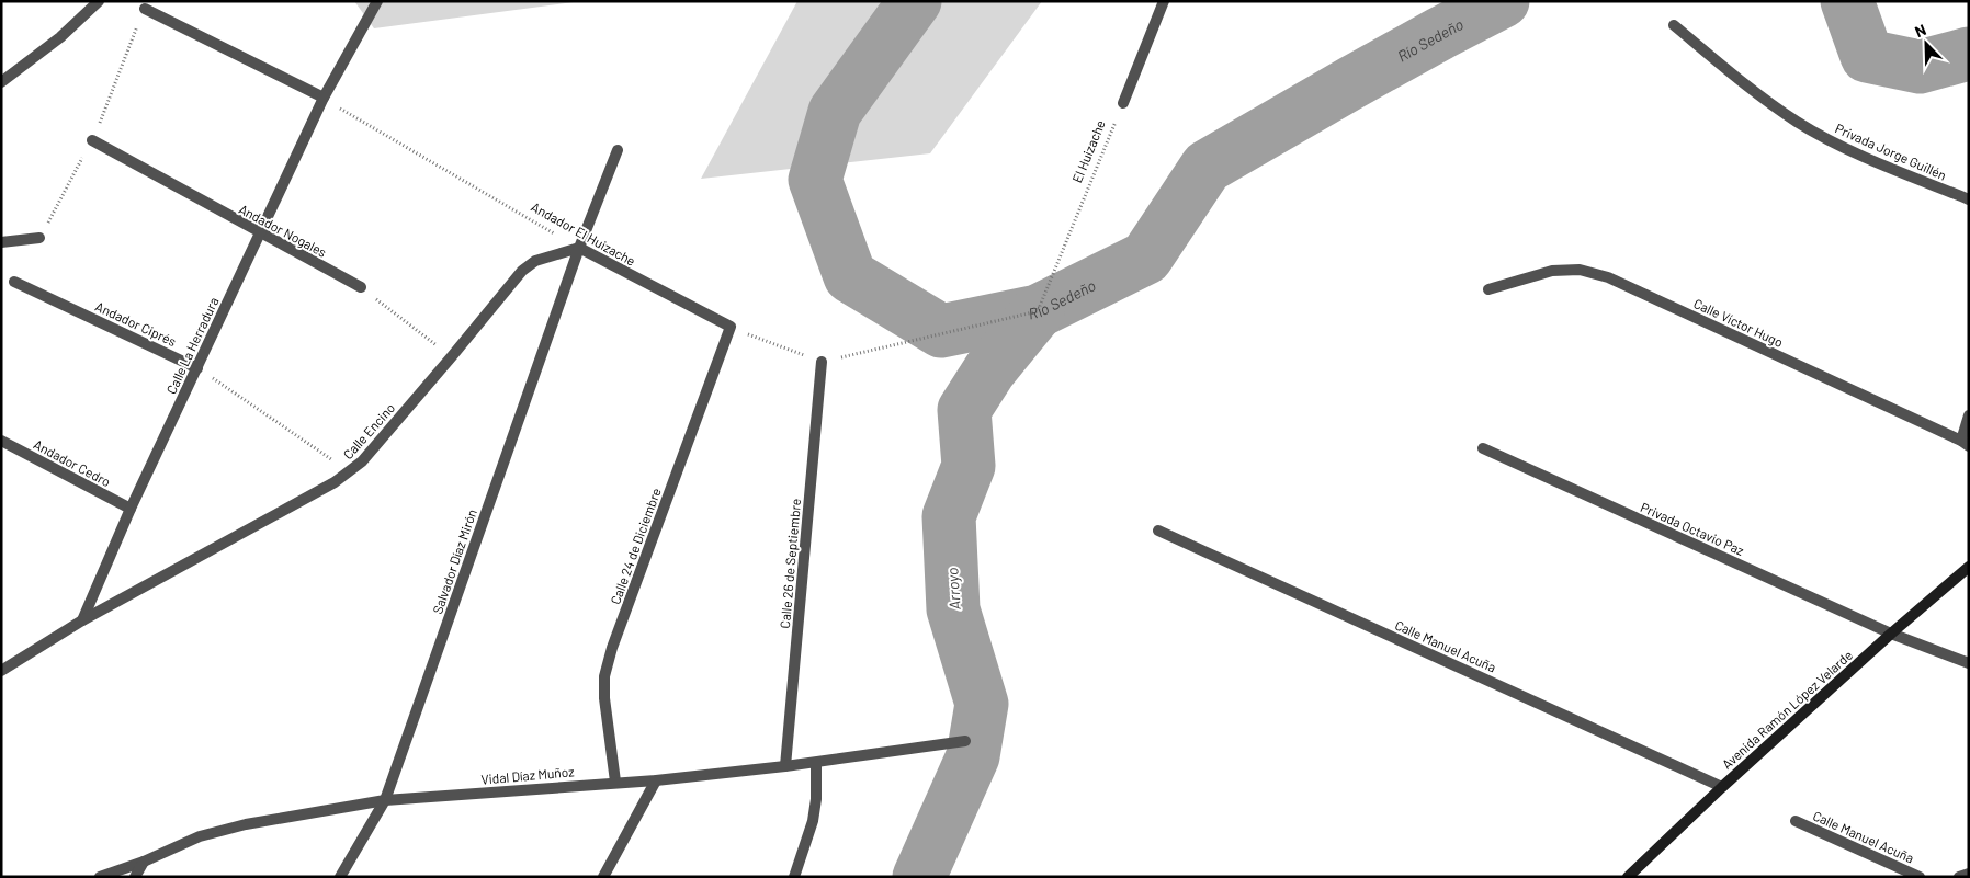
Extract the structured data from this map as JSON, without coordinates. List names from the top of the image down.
{
  "streets": {
    "main road": ["Avenida Ramón López Velarde"],
    "street": [
      "Privada Jorge Guillén",
      "Andador Nogales",
      "Andador El Huizache",
      "Calle Víctor Hugo",
      "Andador Ciprés",
      "Calle La Herradura",
      "Calle Encino",
      "Andador Cedro",
      "Privada Octavio Paz",
      "Calle 24 de Diciembre",
      "Salvador Díaz Mirón",
      "Calle 26 de Septiembre",
      "Calle Manuel Acuña",
      "Vidal Díaz Muñoz"
    ],
    "path": ["El Huizache"]
  },
  "crossings": [
    ["El Huizache", "Calle 26 de Septiembre"],
    ["Andador Nogales", "Calle La Herradura"],
    ["Andador El Huizache", "Calle La Herradura"],
    ["Andador El Huizache", "Calle Encino"],
    ["Andador El Huizache", "Calle 24 de Diciembre"],
    ["Andador El Huizache", "Salvador Díaz Mirón"],
    ["Andador Ciprés", "Calle La Herradura"],
    ["Calle La Herradura", "Calle Encino"],
    ["Calle La Herradura", "Andador Cedro"],
    ["Calle Encino", "Salvador Díaz Mirón"],
    ["Privada Octavio Paz", "Avenida Ramón López Velarde"],
    ["Calle 24 de Diciembre", "Vidal Díaz Muñoz"],
    ["Salvador Díaz Mirón", "Vidal Díaz Muñoz"],
    ["Calle 26 de Septiembre", "Vidal Díaz Muñoz"],
    ["Calle Manuel Acuña", "Avenida Ramón López Velarde"]
  ],
  "water": ["Río Sedeño", "Arroyo"],
  "north": "top left"
}
